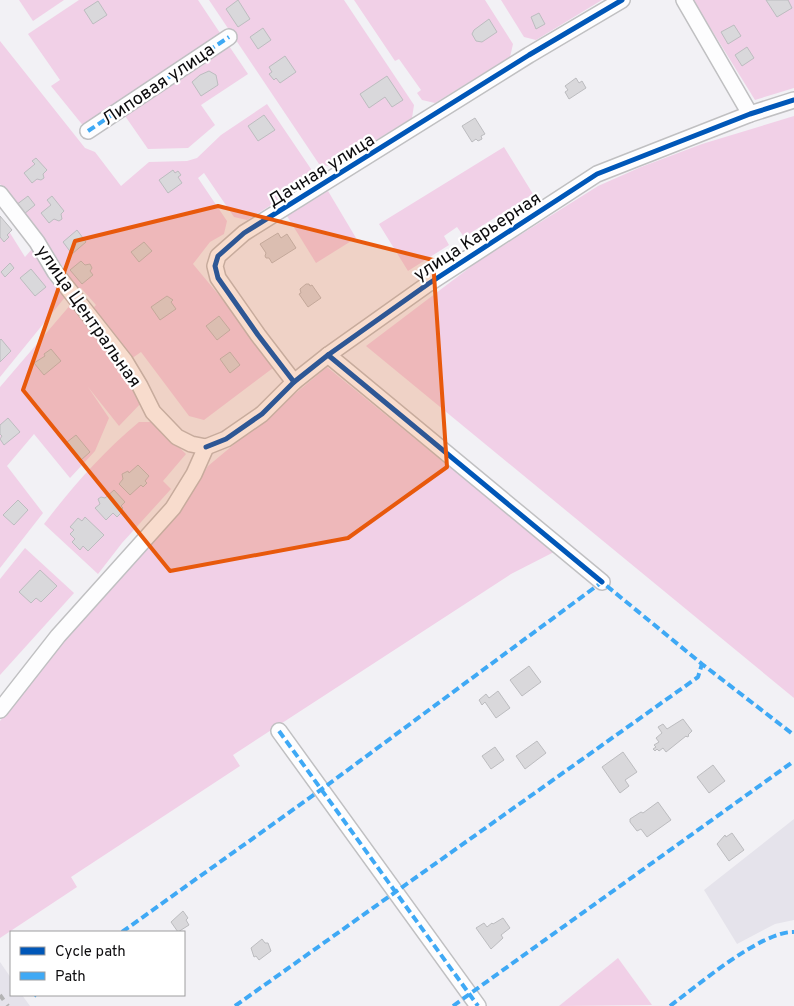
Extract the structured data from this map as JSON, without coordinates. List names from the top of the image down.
{
  "streets": {
    "street": [
      "Липовая улица",
      "Дачная улица",
      "улица Карьерная",
      "улица Центральная"
    ]
  },
  "crossings": [
    ["Дачная улица", "улица Карьерная"],
    ["улица Карьерная", "улица Центральная"]
  ],
  "legend": ["Cycle path", "Path"]
}
